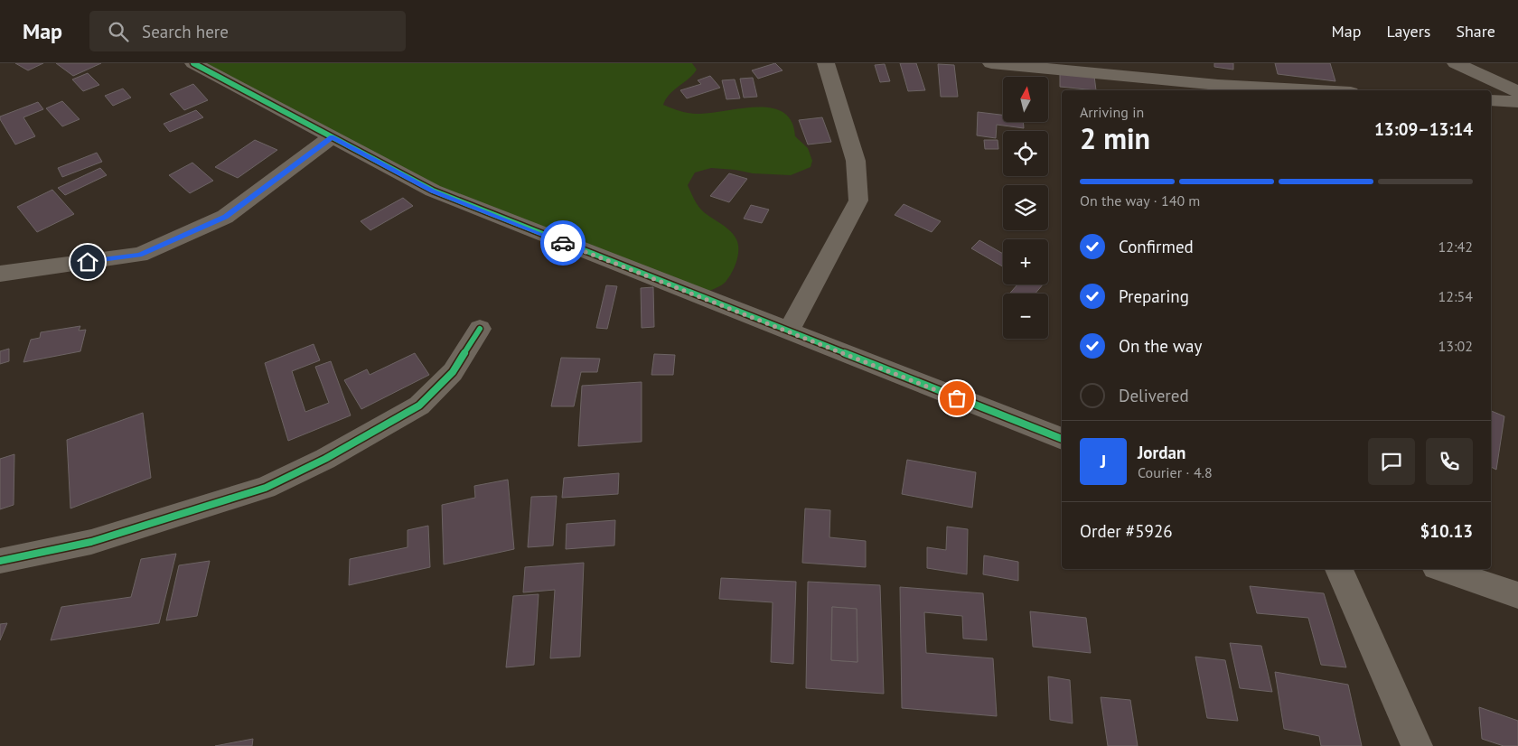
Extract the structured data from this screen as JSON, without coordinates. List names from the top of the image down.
{
  "north": "top",
  "page": {
    "header": "Map",
    "search": "Search here",
    "nav": ["Map", "Layers", "Share"],
    "map_buttons": ["+", "−"],
    "heading": ["2 min", "Arriving in", "13:09–13:14"],
    "panel": [
      "Jordan",
      "Courier · 4.8",
      "Order #5926",
      "$10.13"
    ],
    "bar": "On the way · 140 m",
    "list": [
      ["Confirmed", "12:42"],
      ["Preparing", "12:54"],
      ["On the way", "13:02"],
      "Delivered"
    ],
    "round": "J"
  }
}
